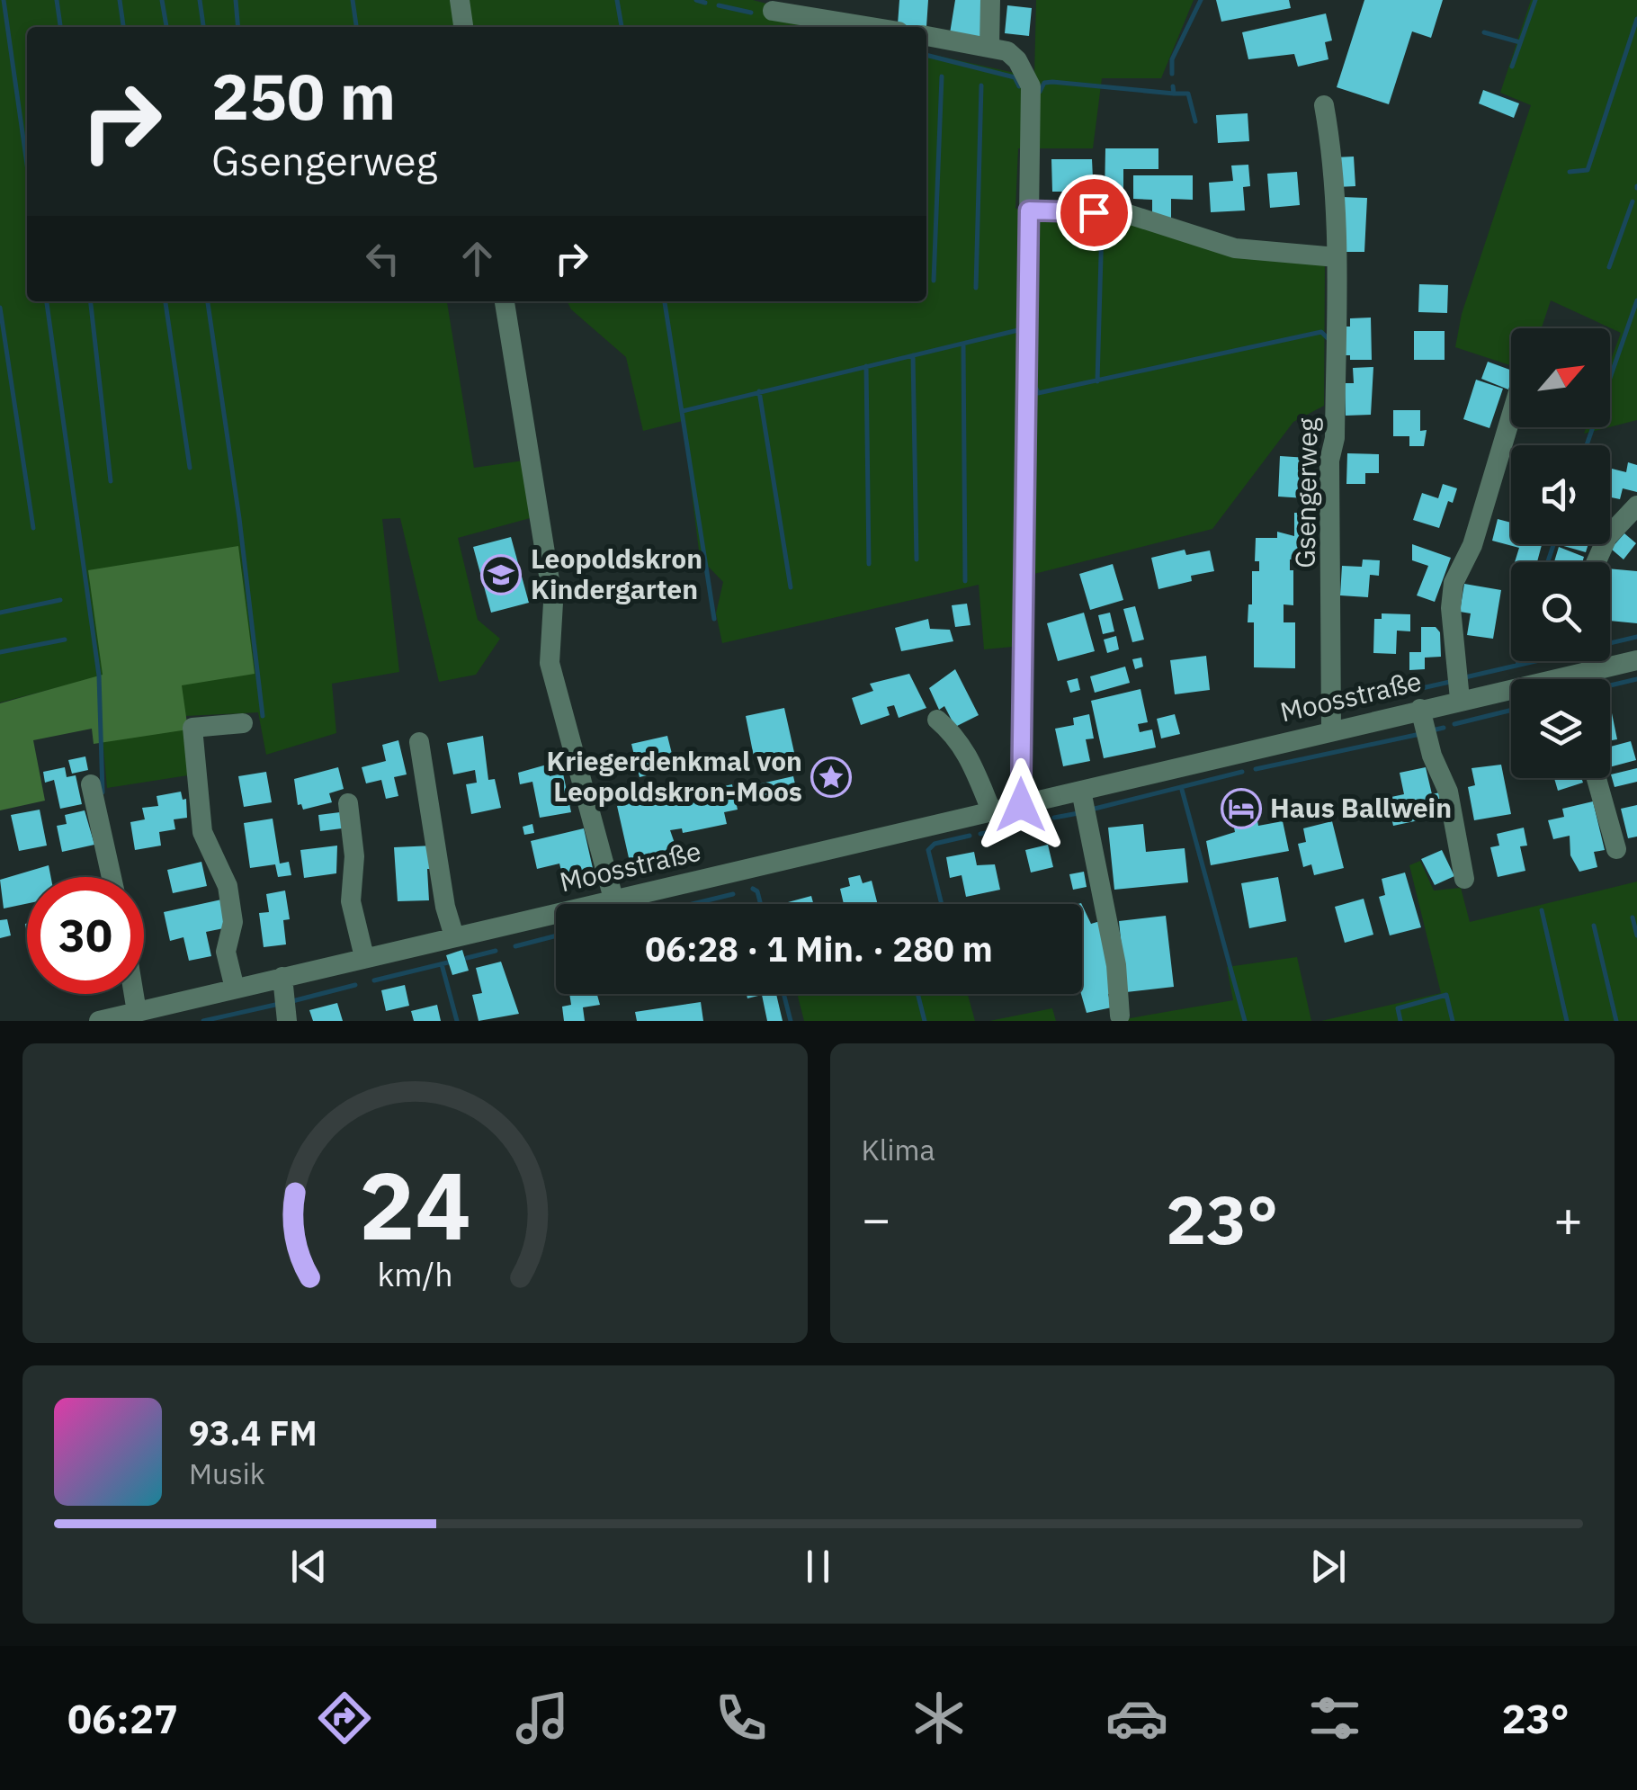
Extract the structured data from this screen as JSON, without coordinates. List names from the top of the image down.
{
  "streets": {
    "street": ["Gsengerweg", "Moosstraße"]
  },
  "crossings": [
    ["Gsengerweg", "Moosstraße"]
  ],
  "places": {
    "school or university": ["Leopoldskron Kindergarten"],
    "place": ["Kriegerdenkmal von Leopoldskron-Moos"],
    "hotel": ["Haus Ballwein"]
  },
  "north": "top right",
  "page": {
    "turn": ["250 m", "Gsengerweg"],
    "limit": "30",
    "trip": "06:28 · 1 Min. · 280 m",
    "tile": "Klima",
    "heat": ["−", "23°", "+"],
    "song": ["93.4 FM", "Musik"],
    "tabs": ["06:27", "23°"],
    "gauge": ["24", "km/h"]
  }
}
